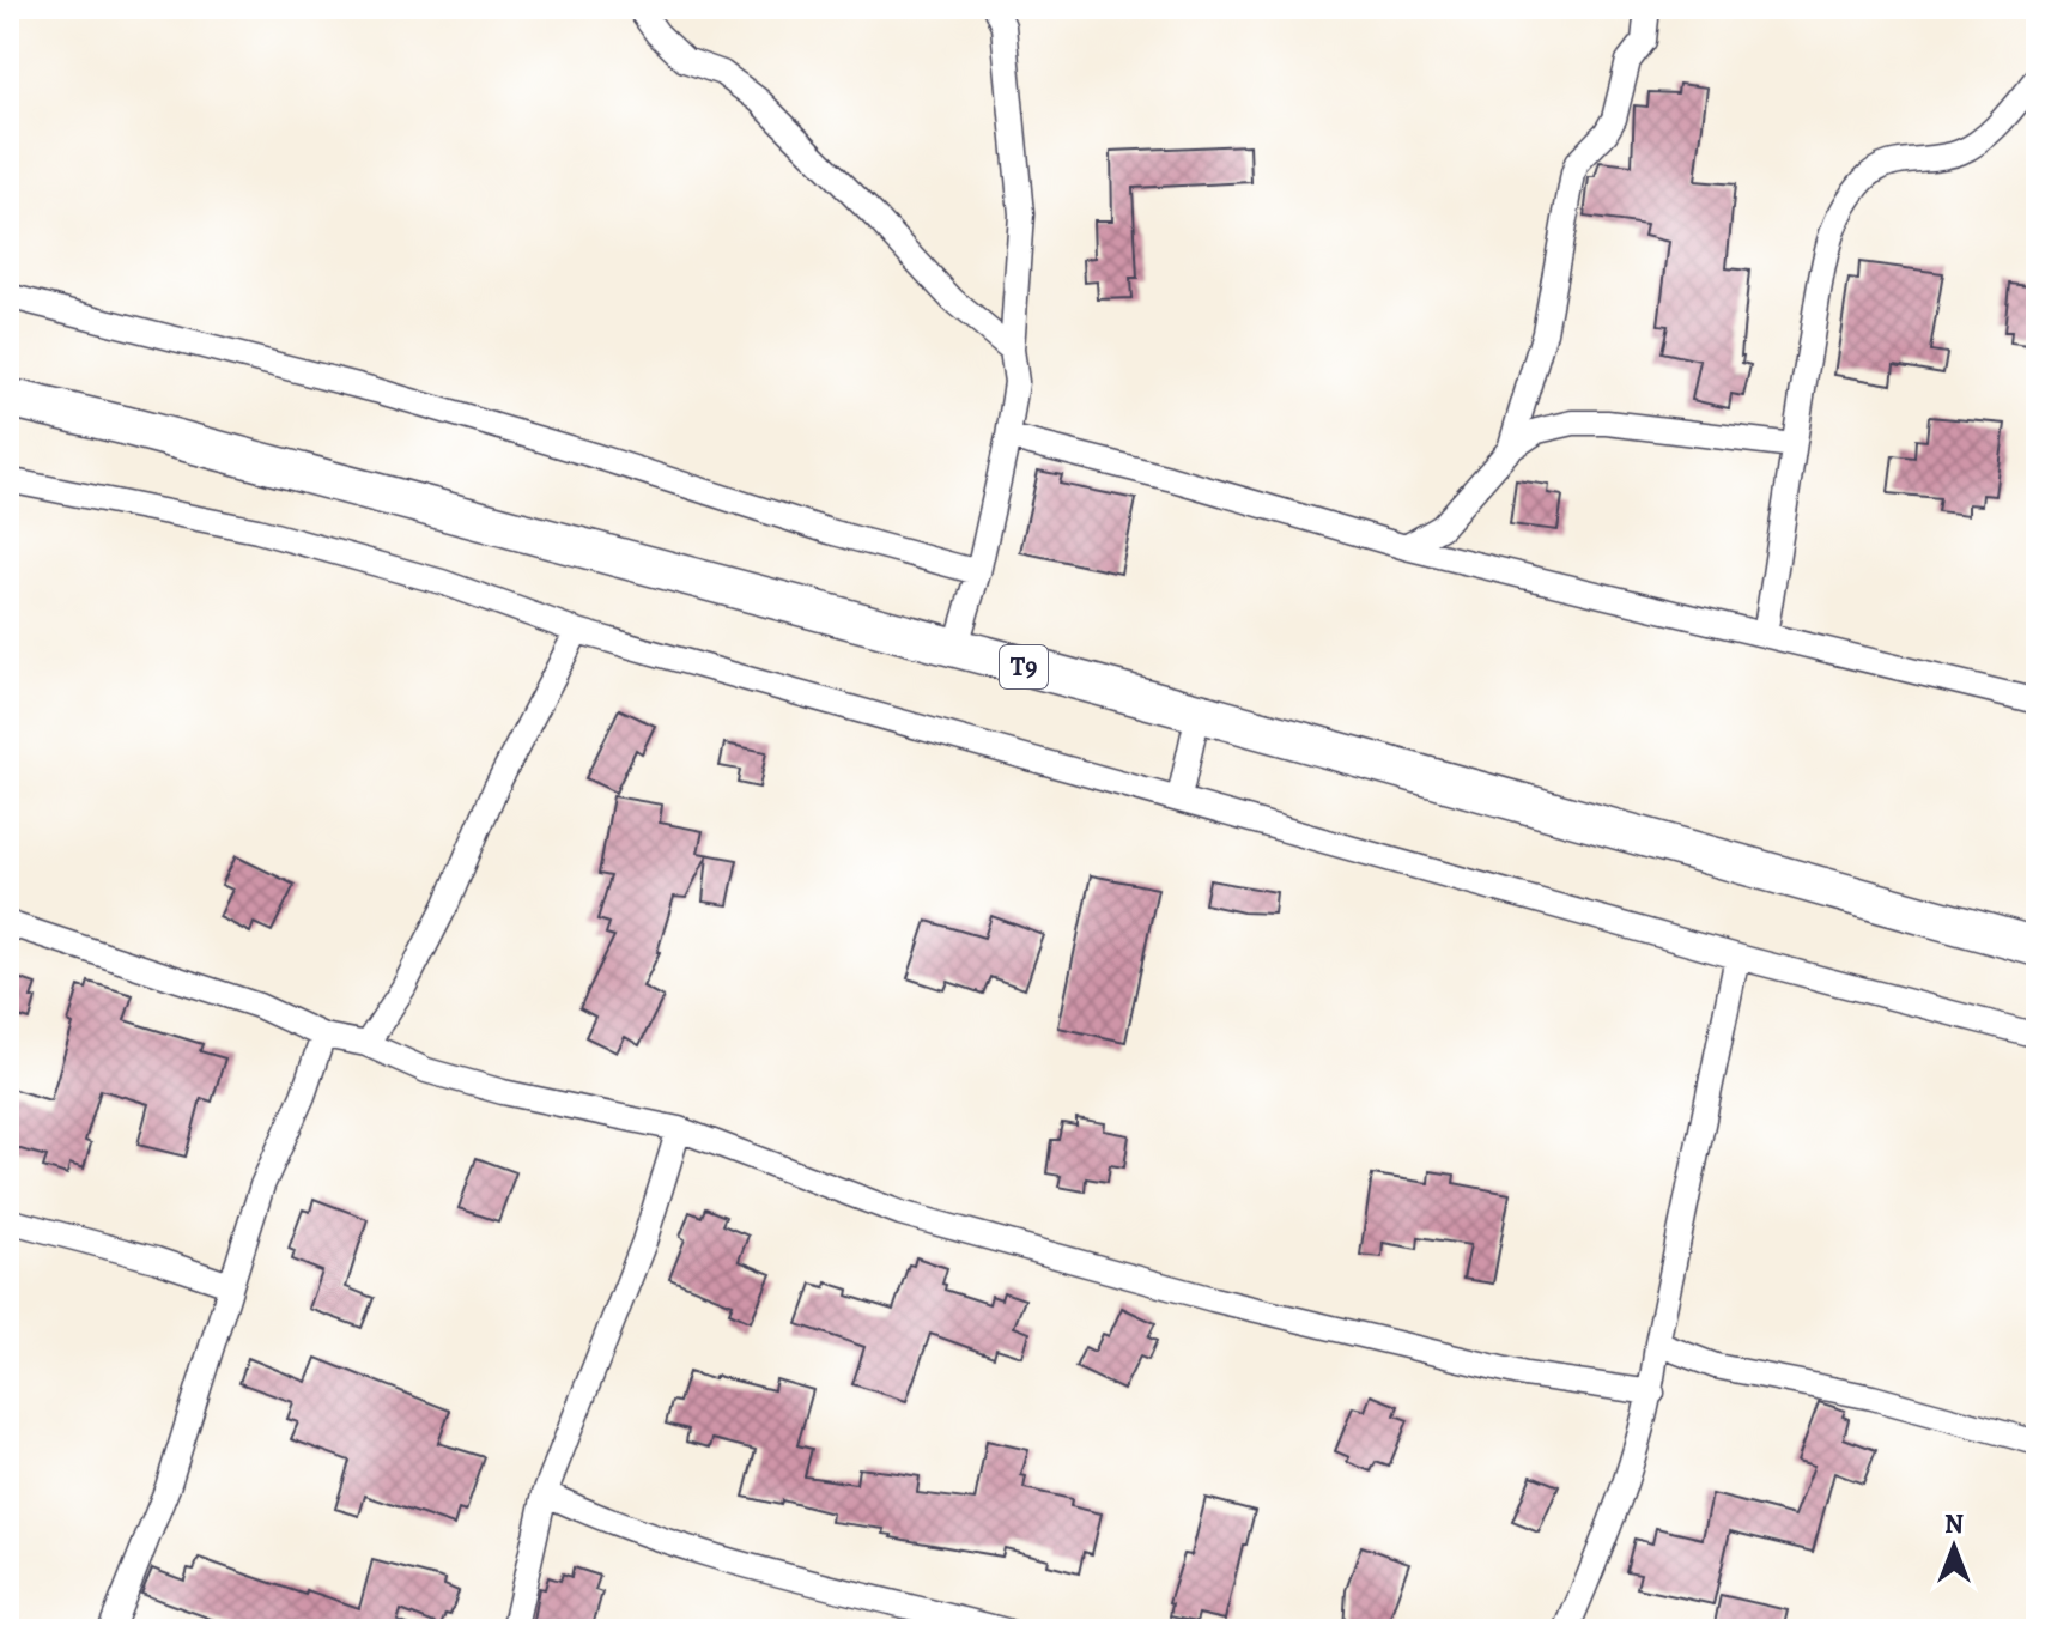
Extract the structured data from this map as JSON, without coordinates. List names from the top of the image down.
{
  "streets": {
    "highway": ["T9"]
  },
  "north": "top"
}
